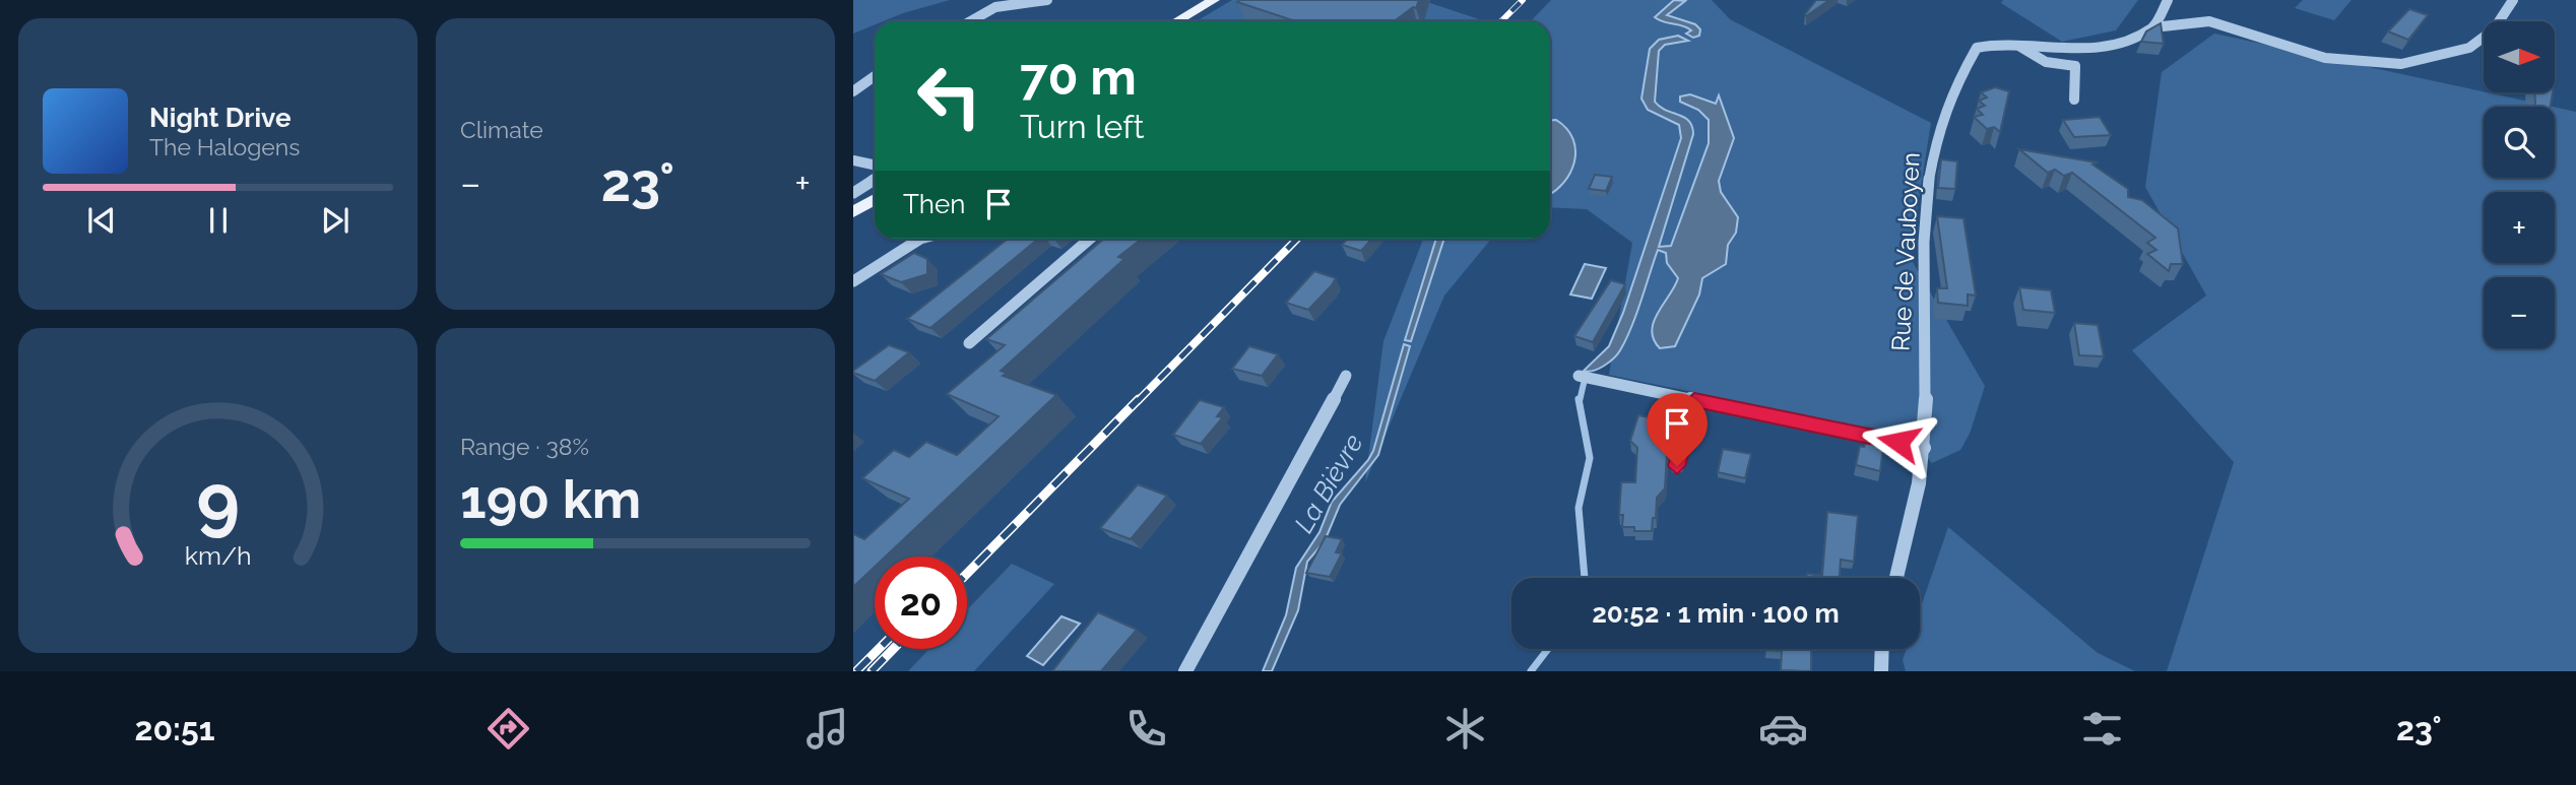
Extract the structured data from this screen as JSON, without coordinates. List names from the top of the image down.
{
  "streets": {
    "street": ["Rue de Vauboyen"]
  },
  "water": ["La Bièvre"],
  "north": "right",
  "page": {
    "tile": [
      "Climate",
      ["Range · 38%", "190 km"]
    ],
    "map_buttons": ["+", "−"],
    "turn": ["70 m", "Turn left"],
    "song": ["Night Drive", "The Halogens"],
    "heat": ["−", "23°", "+"],
    "then": "Then",
    "limit": "20",
    "trip": "20:52 · 1 min · 100 m",
    "tabs": ["20:51", "23°"],
    "gauge": ["9", "km/h"]
  }
}
